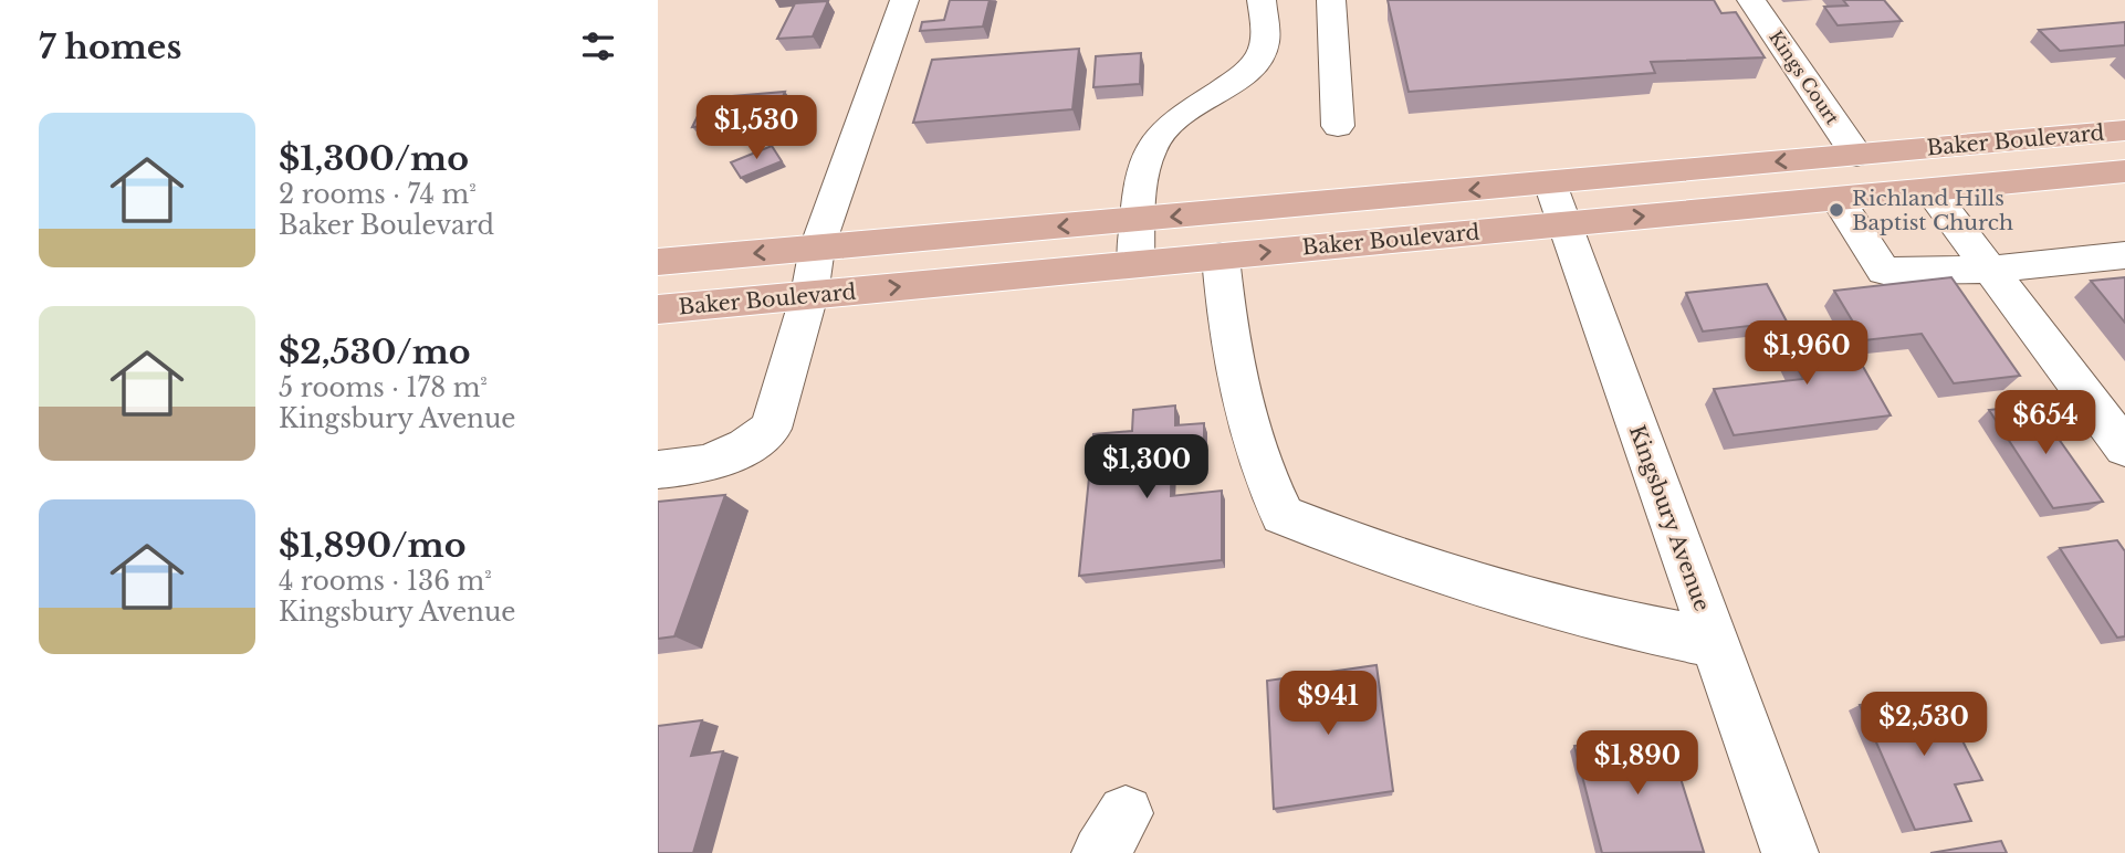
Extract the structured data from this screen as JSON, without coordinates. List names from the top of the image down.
{
  "streets": {
    "main road": ["Baker Boulevard"],
    "street": ["Kings Court", "Kingsbury Avenue"]
  },
  "crossings": [
    ["Kings Court", "Baker Boulevard"],
    ["Baker Boulevard", "Kingsbury Avenue"]
  ],
  "places": ["Richland Hills Baptist Church"],
  "page": {
    "heading": "7 homes",
    "list": [
      {
        "name": "$1,300/mo",
        "note": "2 rooms · 74 m² · Baker Boulevard"
      },
      {
        "name": "$2,530/mo",
        "note": "5 rooms · 178 m² · Kingsbury Avenue"
      },
      {
        "name": "$1,890/mo",
        "note": "4 rooms · 136 m² · Kingsbury Avenue"
      }
    ],
    "price": [
      "$1,530",
      "$1,960",
      "$654",
      "$1,300",
      "$941",
      "$2,530",
      "$1,890"
    ]
  }
}
